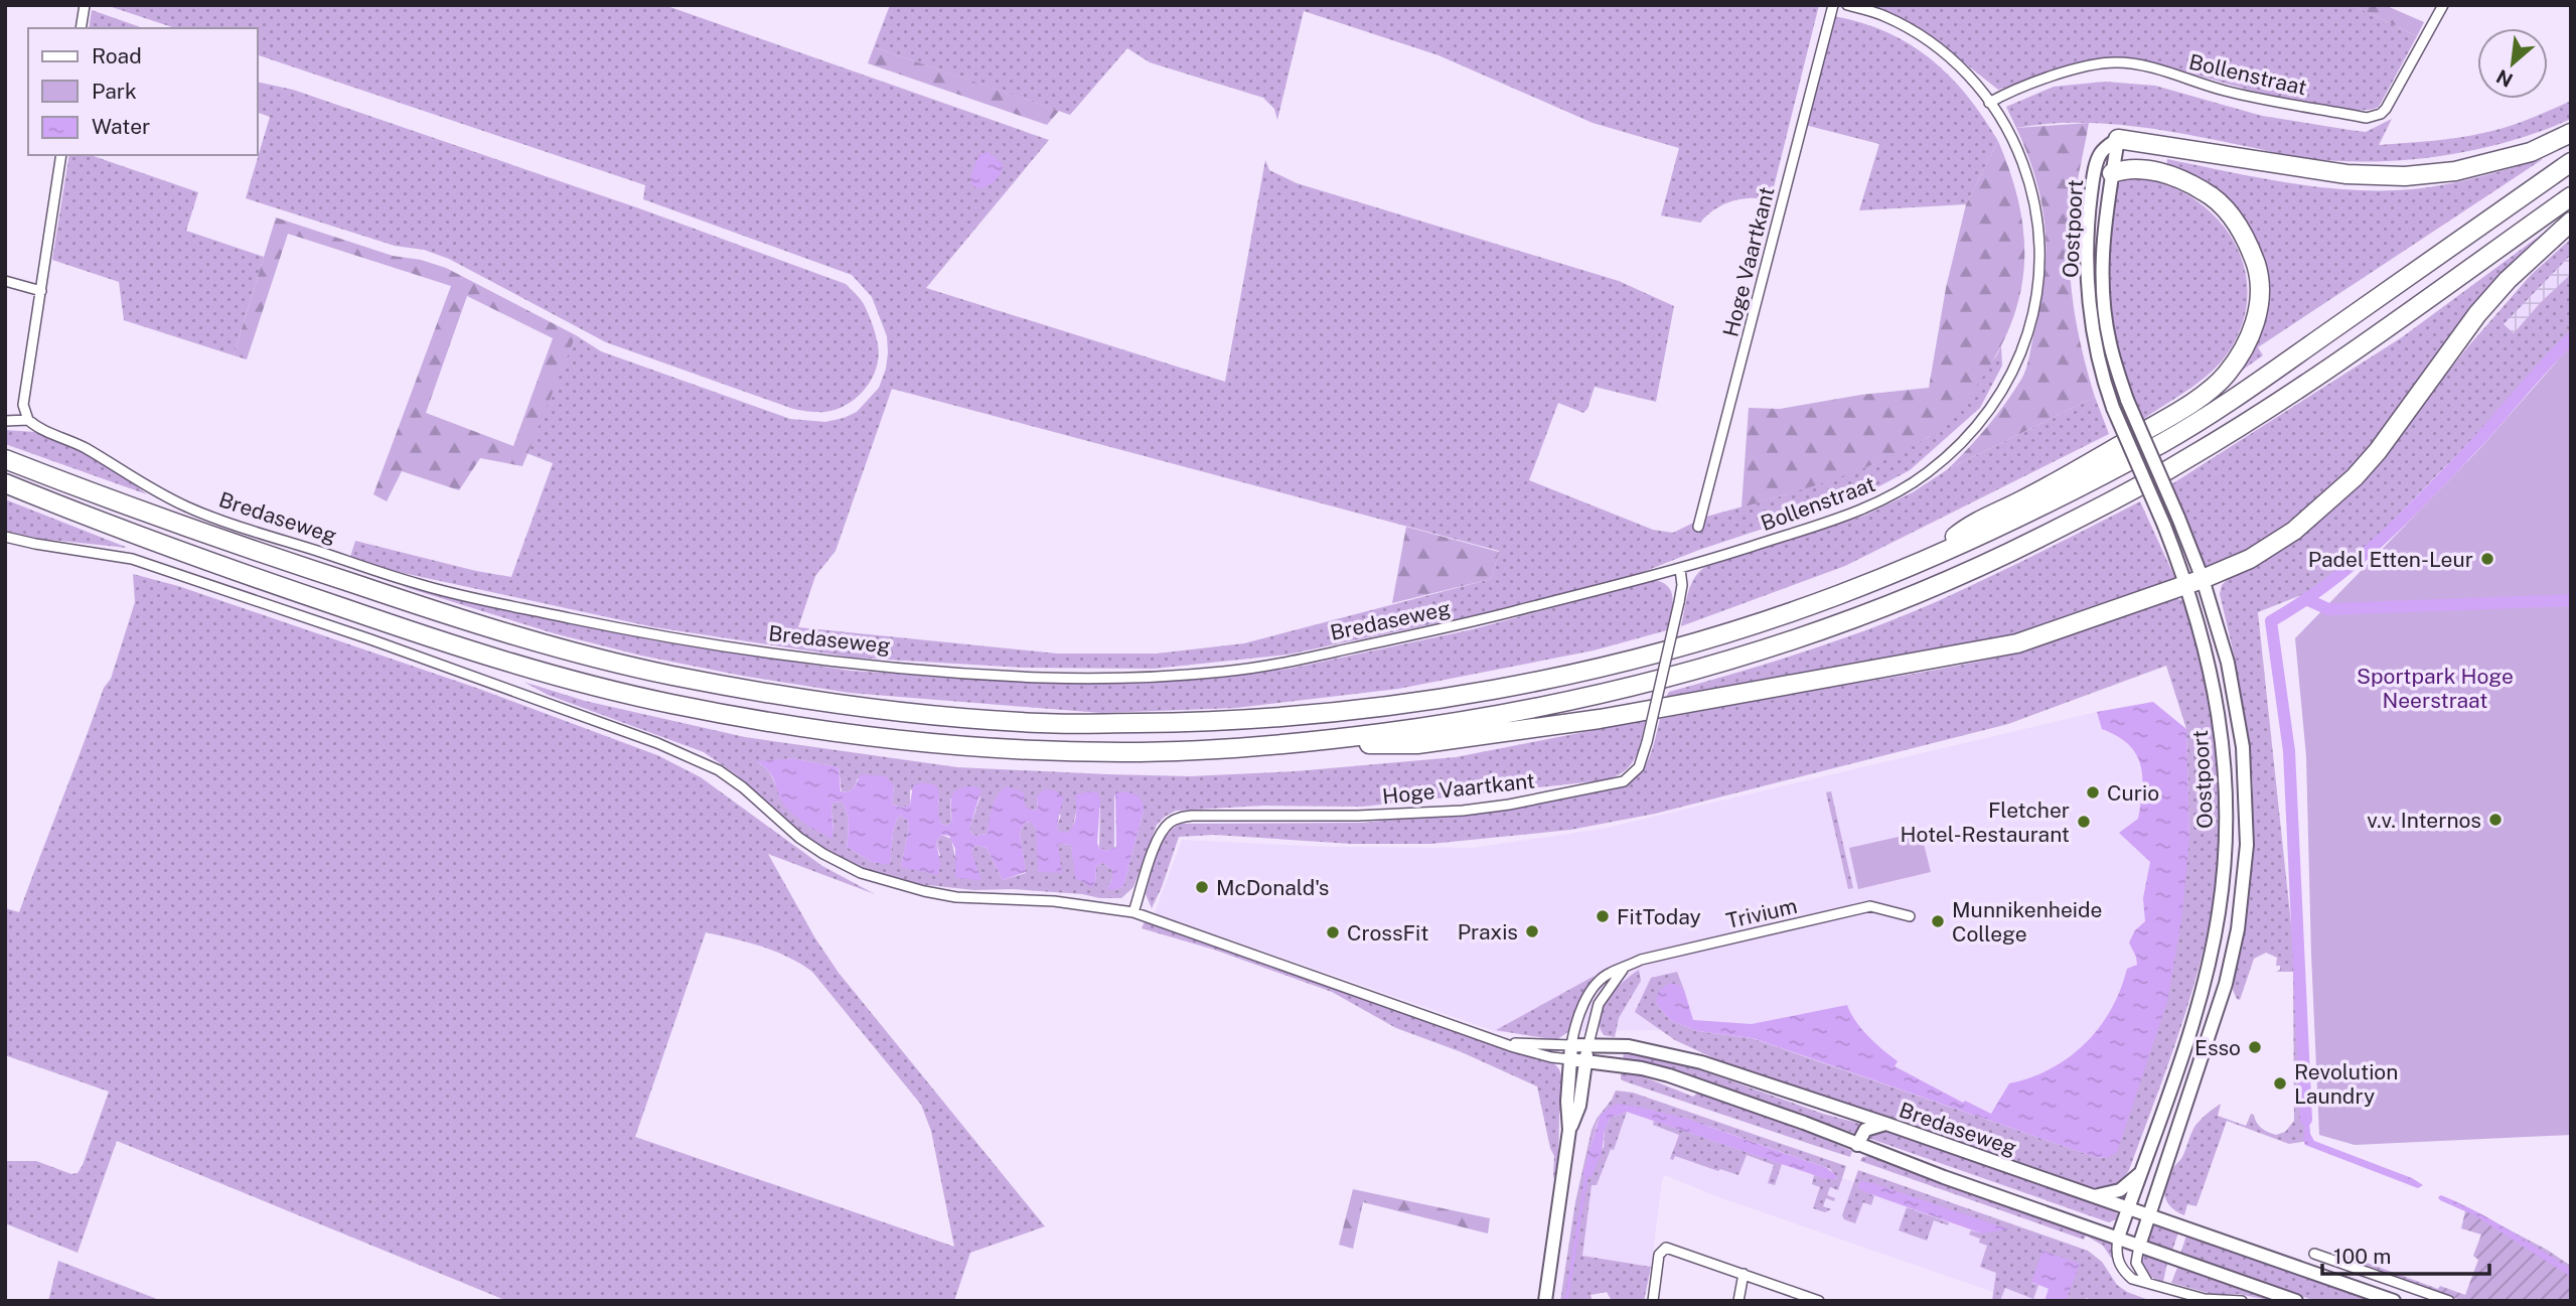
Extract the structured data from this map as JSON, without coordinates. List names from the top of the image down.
{
  "streets": {
    "main road": ["Oostpoort", "Bredaseweg"],
    "street": ["Bollenstraat", "Hoge Vaartkant", "Trivium"]
  },
  "crossings": [
    ["Bollenstraat", "Hoge Vaartkant"],
    ["Bollenstraat", "Bredaseweg"],
    ["Oostpoort", "Bredaseweg"],
    ["Hoge Vaartkant", "Bredaseweg"],
    ["Bredaseweg", "Trivium"]
  ],
  "parks": ["Sportpark Hoge Neerstraat"],
  "places": [
    "Padel Etten-Leur",
    "Curio",
    "v.v. Internos",
    "Fletcher Hotel-Restaurant",
    "McDonald's",
    "FitToday",
    "Munnikenheide College",
    "Praxis",
    "CrossFit",
    "Esso",
    "Revolution Laundry"
  ],
  "legend": ["Road", "Park", "Water"],
  "scale_bar": "100 m",
  "north": "bottom left"
}
